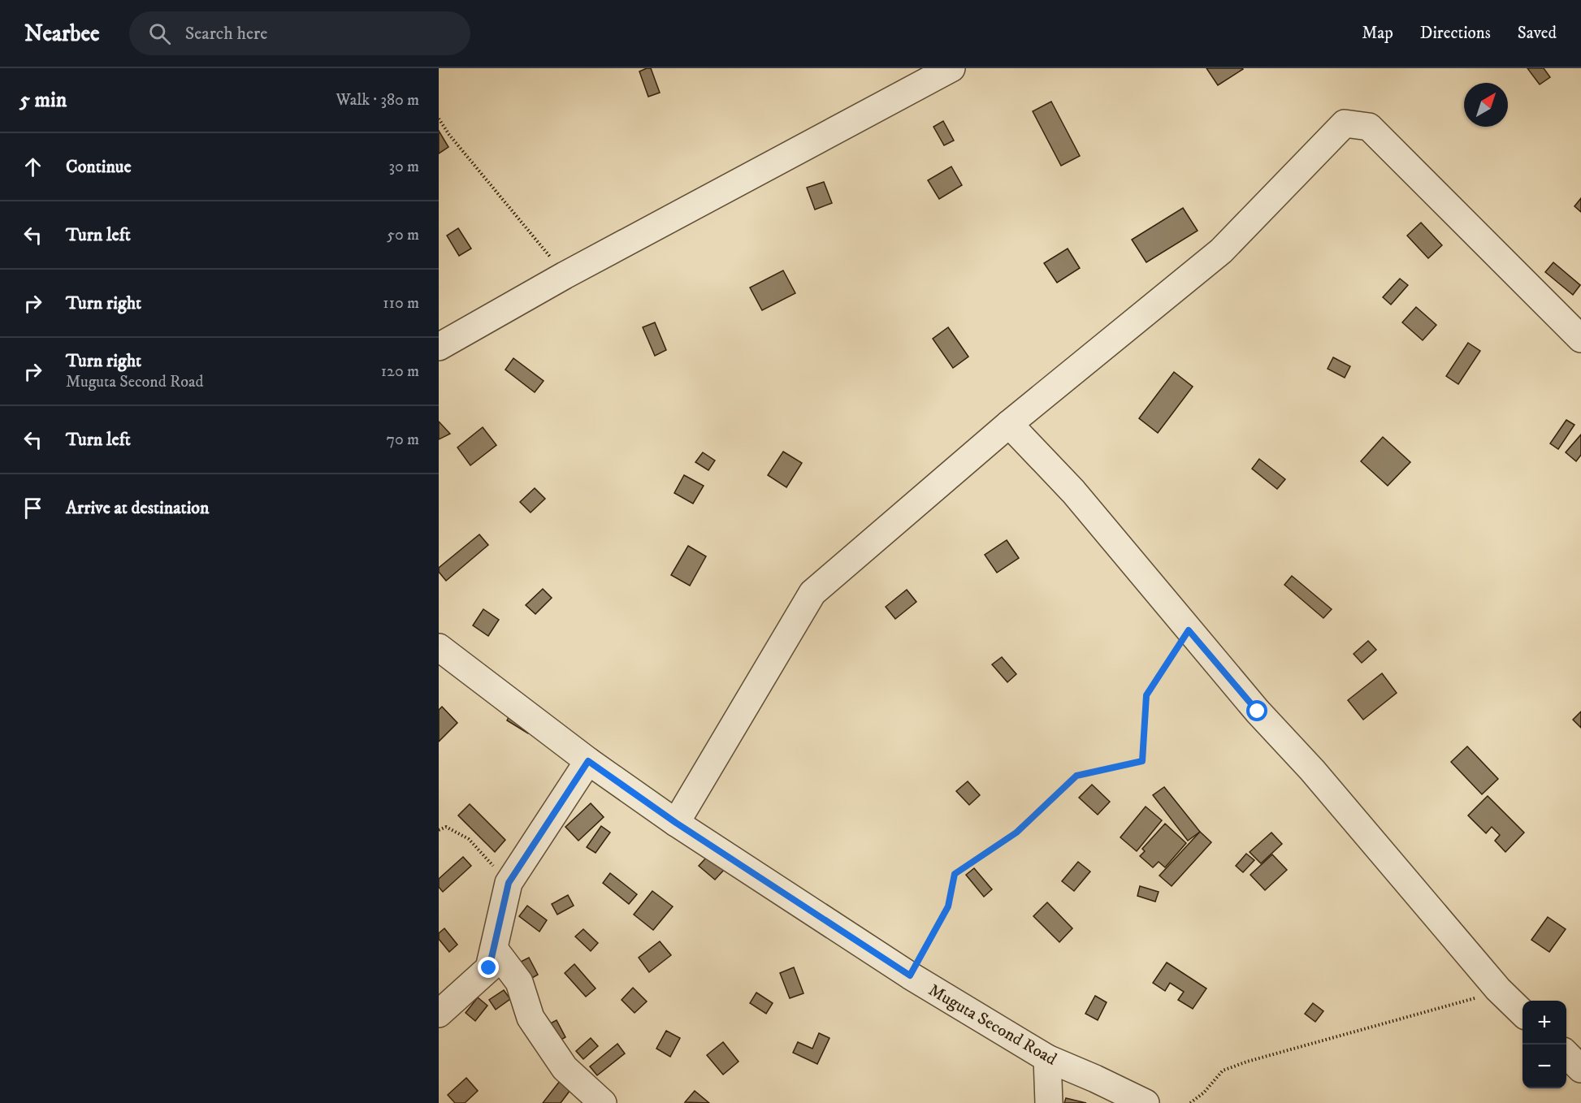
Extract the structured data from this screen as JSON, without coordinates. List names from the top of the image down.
{
  "streets": {
    "street": ["Muguta Second Road"]
  },
  "north": "top right",
  "page": {
    "header": "Nearbee",
    "search": "Search here",
    "nav": ["Map", "Directions", "Saved"],
    "heading": ["5 min", "Walk · 380 m"],
    "list": [
      ["Continue", "30 m"],
      ["Turn left", "50 m"],
      ["Turn right", "110 m"],
      ["Turn right", "Muguta Second Road", "120 m"],
      ["Turn left", "70 m"],
      "Arrive at destination"
    ],
    "map_buttons": ["+", "−"]
  }
}
